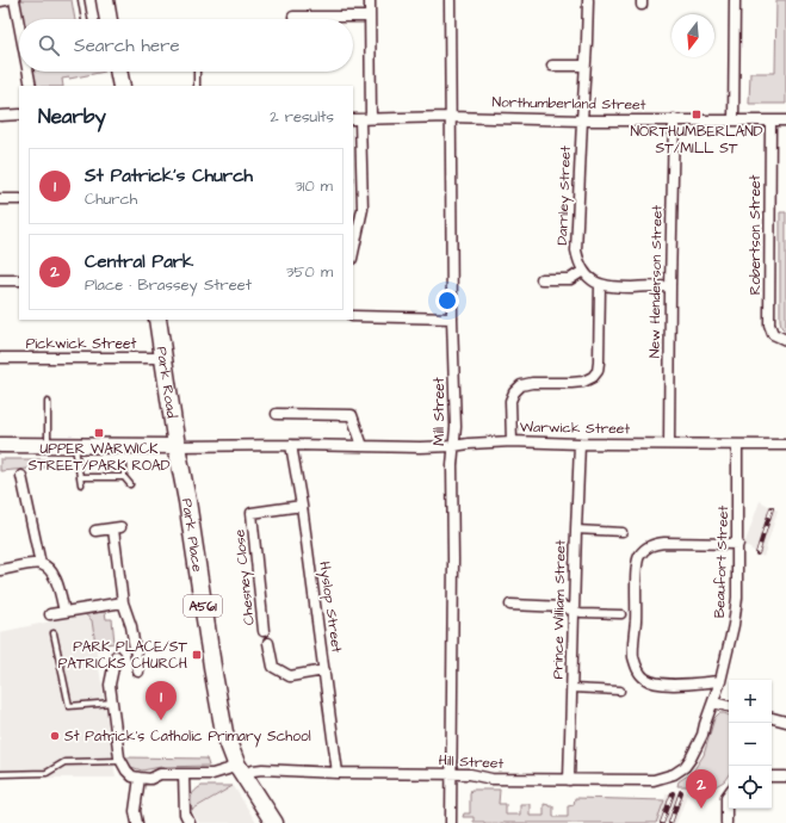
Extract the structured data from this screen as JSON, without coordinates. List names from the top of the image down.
{
  "streets": {
    "highway": ["Park Road", "Park Place", "A561"],
    "street": [
      "Northumberland Street",
      "Darnley Street",
      "Robertson Street",
      "New Henderson Street",
      "Pickwick Street",
      "Mill Street",
      "Warwick Street",
      "Beaufort Street",
      "Chesney Close",
      "Hyslop Street",
      "Prince William Street",
      "Hill Street"
    ]
  },
  "crossings": [
    ["Northumberland Street", "Darnley Street"],
    ["Northumberland Street", "Robertson Street"],
    ["Northumberland Street", "New Henderson Street"],
    ["Northumberland Street", "Mill Street"],
    ["New Henderson Street", "Warwick Street"],
    ["Pickwick Street", "Park Road"],
    ["Park Road", "Warwick Street"],
    ["Park Road", "Park Place"],
    ["Mill Street", "Warwick Street"],
    ["Mill Street", "Hill Street"],
    ["Warwick Street", "Park Place"],
    ["Warwick Street", "Beaufort Street"],
    ["Warwick Street", "Hyslop Street"],
    ["Warwick Street", "Prince William Street"],
    ["Park Place", "A561"],
    ["Park Place", "Hill Street"],
    ["Beaufort Street", "Hill Street"],
    ["Chesney Close", "Hyslop Street"],
    ["A561", "Hill Street"],
    ["Hyslop Street", "Hill Street"],
    ["Prince William Street", "Hill Street"]
  ],
  "places": {
    "transit": ["NORTHUMBERLAND ST/MILL ST", "UPPER WARWICK STREET/PARK ROAD", "PARK PLACE/ST PATRICKS CHURCH"],
    "other": ["St Patrick's Catholic Primary School"]
  },
  "north": "bottom",
  "page": {
    "search": "Search here",
    "heading": ["Nearby", "2 results"],
    "list": [
      {
        "mark": "1",
        "name": "St Patrick's Church",
        "note": "Church",
        "value": "310 m"
      },
      {
        "mark": "2",
        "name": "Central Park",
        "note": "Place · Brassey Street",
        "value": "350 m"
      }
    ],
    "map_buttons": ["+", "−"],
    "pins": ["1", "2"]
  }
}
